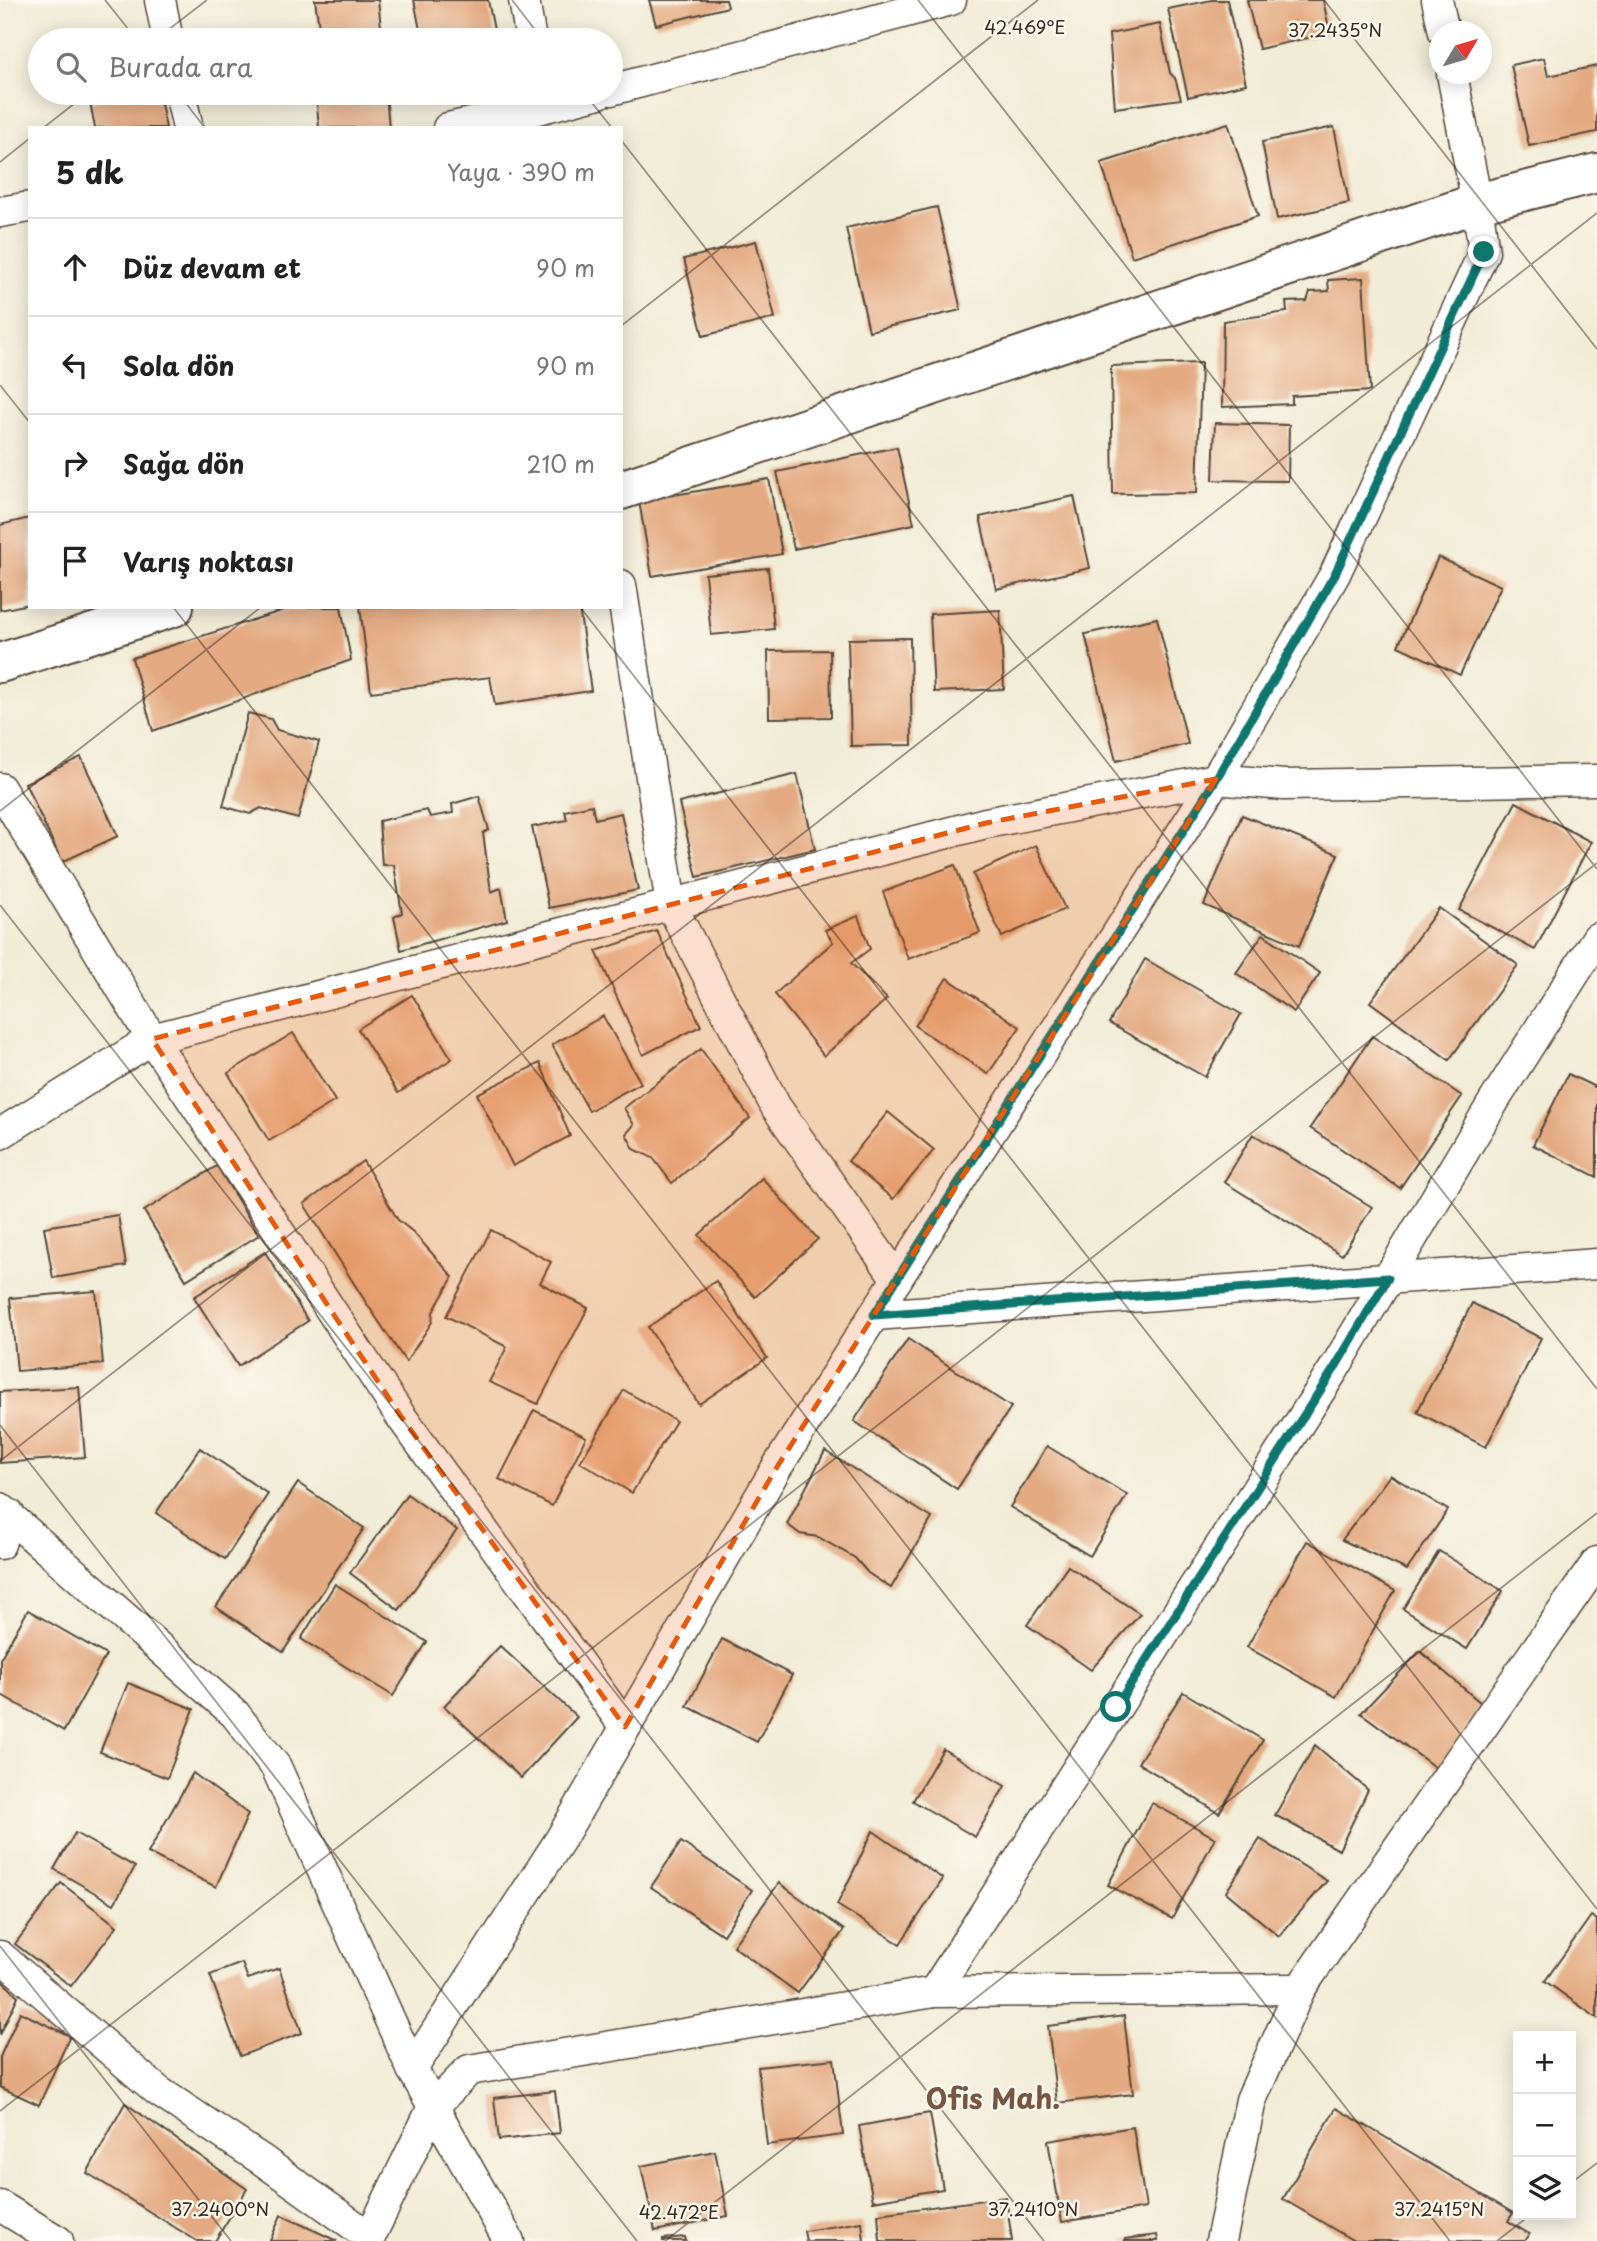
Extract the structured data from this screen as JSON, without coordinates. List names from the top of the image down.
{
  "districts": ["Ofis Mah."],
  "north": "top right",
  "page": {
    "search": "Burada ara",
    "heading": ["5 dk", "Yaya · 390 m"],
    "list": [
      ["Düz devam et", "90 m"],
      ["Sola dön", "90 m"],
      ["Sağa dön", "210 m"],
      "Varış noktası"
    ],
    "map_buttons": ["+", "−"]
  },
  "coordinates": [
    "42.469°E",
    "37.2435°N",
    "37.2400°N",
    "37.2410°N",
    "37.2415°N",
    "42.472°E"
  ]
}
